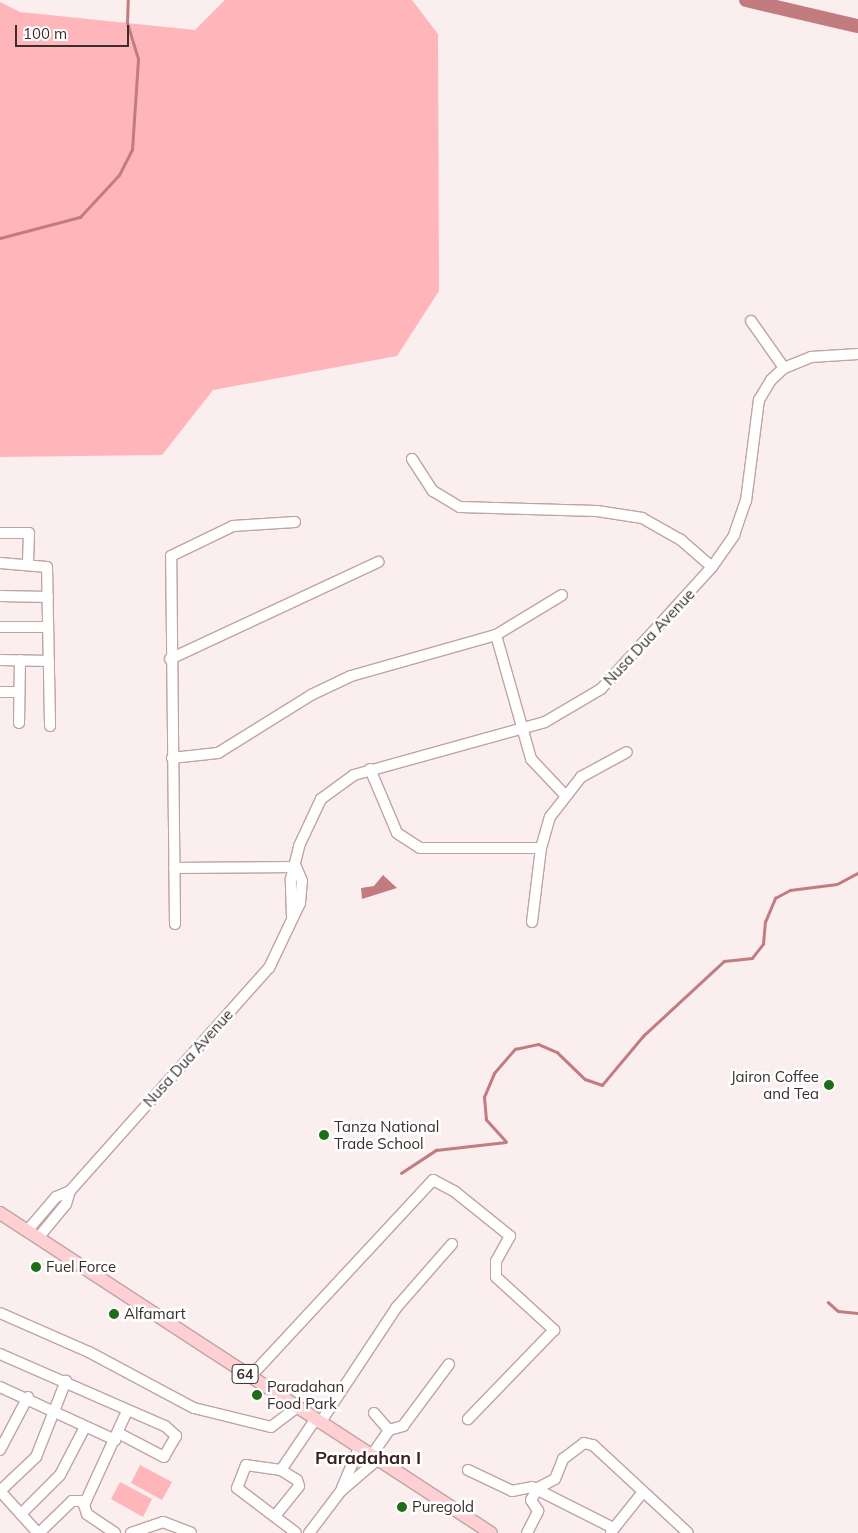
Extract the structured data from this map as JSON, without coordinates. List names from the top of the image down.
{
  "streets": {
    "main road": ["64"],
    "street": ["Nusa Dua Avenue"]
  },
  "crossings": [
    ["Nusa Dua Avenue", "64"]
  ],
  "districts": ["Paradahan I"],
  "places": [
    "Jairon Coffee and Tea",
    "Tanza National Trade School",
    "Fuel Force",
    "Alfamart",
    "Paradahan Food Park",
    "Puregold"
  ],
  "scale_bar": "100 m"
}
